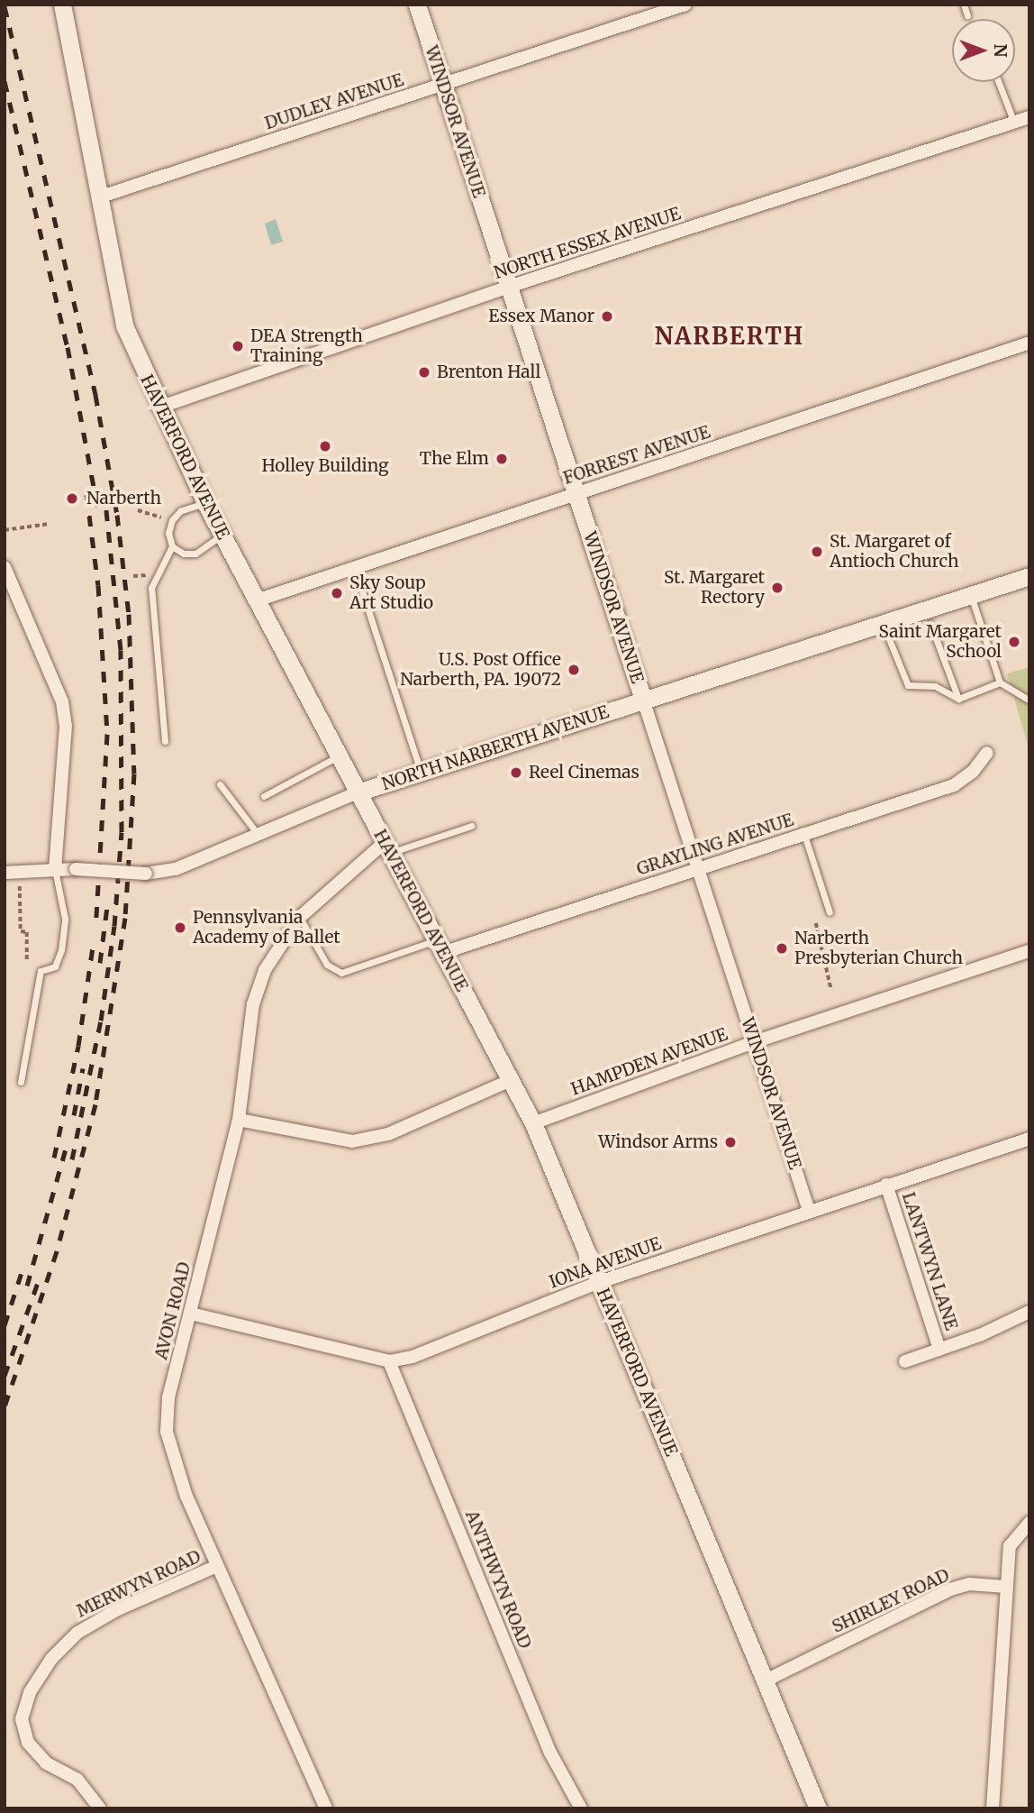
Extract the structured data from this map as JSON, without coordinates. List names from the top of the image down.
{
  "streets": {
    "street": [
      "DUDLEY AVENUE",
      "WINDSOR AVENUE",
      "NORTH ESSEX AVENUE",
      "FORREST AVENUE",
      "HAVERFORD AVENUE",
      "NORTH NARBERTH AVENUE",
      "GRAYLING AVENUE",
      "HAMPDEN AVENUE",
      "LANTWYN LANE",
      "IONA AVENUE",
      "AVON ROAD",
      "ANTHWYN ROAD",
      "MERWYN ROAD",
      "SHIRLEY ROAD"
    ]
  },
  "crossings": [
    ["DUDLEY AVENUE", "WINDSOR AVENUE"],
    ["DUDLEY AVENUE", "HAVERFORD AVENUE"],
    ["WINDSOR AVENUE", "NORTH ESSEX AVENUE"],
    ["WINDSOR AVENUE", "FORREST AVENUE"],
    ["WINDSOR AVENUE", "NORTH NARBERTH AVENUE"],
    ["WINDSOR AVENUE", "GRAYLING AVENUE"],
    ["WINDSOR AVENUE", "HAMPDEN AVENUE"],
    ["WINDSOR AVENUE", "IONA AVENUE"],
    ["NORTH ESSEX AVENUE", "HAVERFORD AVENUE"],
    ["FORREST AVENUE", "HAVERFORD AVENUE"],
    ["HAVERFORD AVENUE", "NORTH NARBERTH AVENUE"],
    ["HAVERFORD AVENUE", "GRAYLING AVENUE"],
    ["HAVERFORD AVENUE", "HAMPDEN AVENUE"],
    ["HAVERFORD AVENUE", "IONA AVENUE"],
    ["HAVERFORD AVENUE", "AVON ROAD"],
    ["HAVERFORD AVENUE", "SHIRLEY ROAD"],
    ["LANTWYN LANE", "IONA AVENUE"],
    ["IONA AVENUE", "AVON ROAD"],
    ["IONA AVENUE", "ANTHWYN ROAD"],
    ["AVON ROAD", "MERWYN ROAD"]
  ],
  "districts": ["NARBERTH"],
  "places": [
    "Essex Manor",
    "DEA Strength Training",
    "Brenton Hall",
    "Holley Building",
    "The Elm",
    "Narberth",
    "St. Margaret of Antioch Church",
    "St. Margaret Rectory",
    "Sky Soup Art Studio",
    "Saint Margaret School",
    "U.S. Post Office Narberth, PA. 19072",
    "Reel Cinemas",
    "Pennsylvania Academy of Ballet",
    "Narberth Presbyterian Church",
    "Windsor Arms"
  ],
  "north": "right"
}
